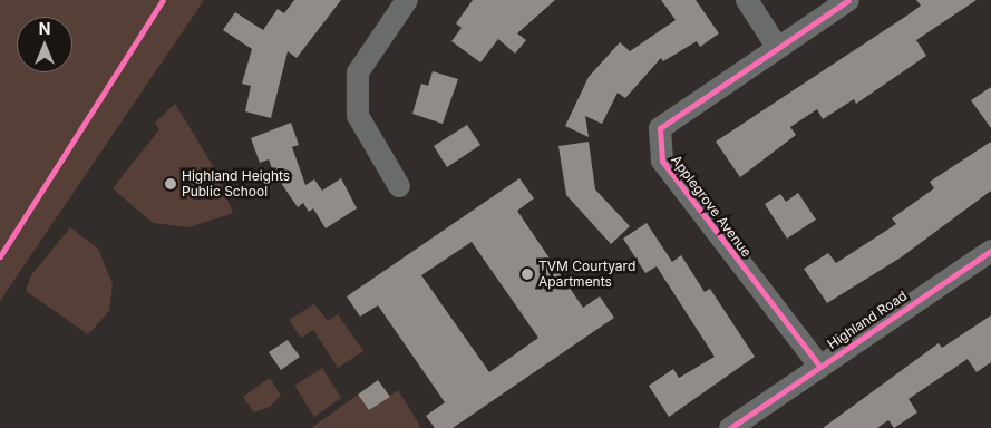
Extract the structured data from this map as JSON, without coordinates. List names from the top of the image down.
{
  "streets": {
    "street": ["Applegrove Avenue", "Highland Road"]
  },
  "crossings": [
    ["Applegrove Avenue", "Highland Road"]
  ],
  "places": ["Highland Heights Public School", "TVM Courtyard Apartments"],
  "north": "top"
}
